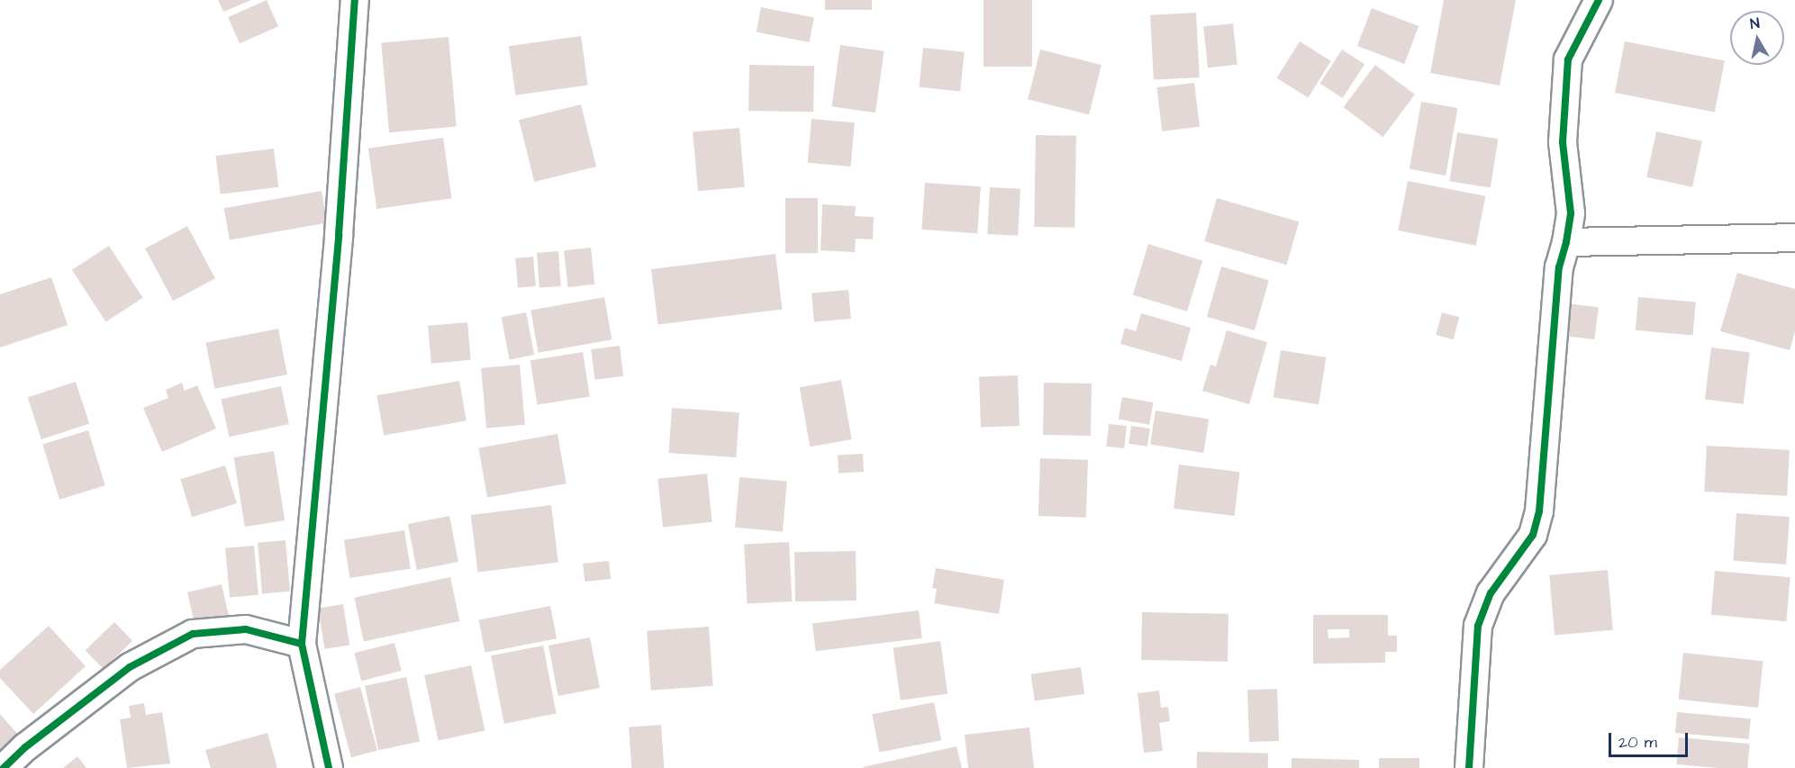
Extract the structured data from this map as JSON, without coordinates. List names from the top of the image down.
{
  "scale_bar": "20 m",
  "north": "top"
}
